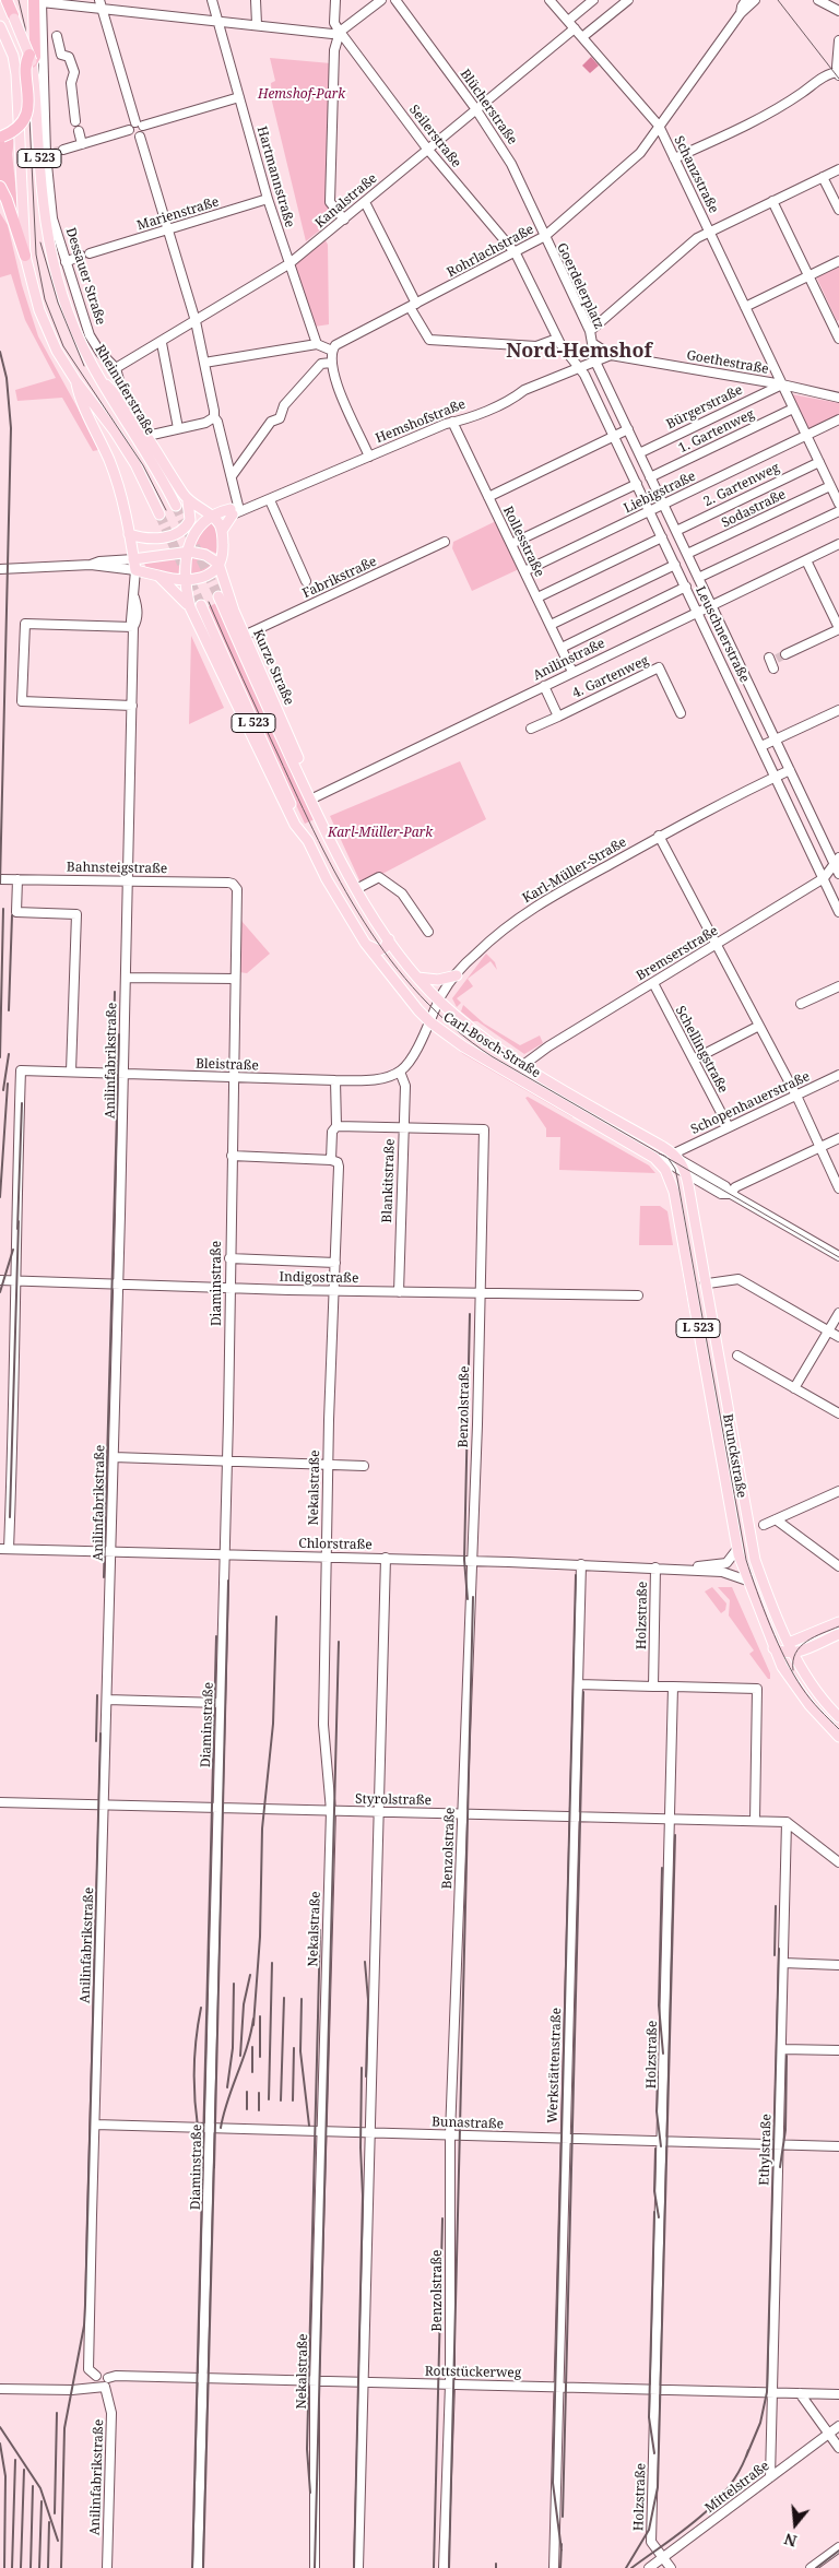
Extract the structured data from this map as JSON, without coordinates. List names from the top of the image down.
{
  "streets": {
    "main road": [
      "L 523",
      "Dessauer Straße",
      "Rheinuferstraße",
      "Kurze Straße",
      "Carl-Bosch-Straße",
      "Brunckstraße"
    ],
    "street": [
      "Blücherstraße",
      "Seilerstraße",
      "Schanzstraße",
      "Hartmannstraße",
      "Kanalstraße",
      "Marienstraße",
      "Rohrlachstraße",
      "Goerdelerplatz",
      "Goethestraße",
      "Bürgerstraße",
      "Hemshofstraße",
      "1. Gartenweg",
      "2. Gartenweg",
      "Liebigstraße",
      "Sodastraße",
      "Rollesstraße",
      "Fabrikstraße",
      "Leuschnerstraße",
      "Anilinstraße",
      "4. Gartenweg",
      "Bahnsteigstraße",
      "Karl-Müller-Straße",
      "Bremserstraße",
      "Schellingstraße",
      "Anilinfabrikstraße",
      "Bleistraße",
      "Schopenhauerstraße",
      "Blankitstraße",
      "Indigostraße",
      "Diaminstraße",
      "Benzolstraße",
      "Nekalstraße",
      "Chlorstraße",
      "Holzstraße",
      "Styrolstraße",
      "Werkstättenstraße",
      "Bunastraße",
      "Ethylstraße",
      "Rottstückerweg",
      "Mittelstraße"
    ]
  },
  "crossings": [
    ["Blücherstraße", "Kanalstraße"],
    ["Blücherstraße", "Rohrlachstraße"],
    ["Blücherstraße", "Goerdelerplatz"],
    ["Seilerstraße", "Kanalstraße"],
    ["Seilerstraße", "Rohrlachstraße"],
    ["L 523", "Kurze Straße"],
    ["L 523", "Carl-Bosch-Straße"],
    ["Schanzstraße", "Kanalstraße"],
    ["Schanzstraße", "Rohrlachstraße"],
    ["Schanzstraße", "Goethestraße"],
    ["Schanzstraße", "Bürgerstraße"],
    ["Schanzstraße", "1. Gartenweg"],
    ["Schanzstraße", "2. Gartenweg"],
    ["Schanzstraße", "Liebigstraße"],
    ["Schanzstraße", "Sodastraße"],
    ["Hartmannstraße", "Kanalstraße"],
    ["Hartmannstraße", "Marienstraße"],
    ["Kanalstraße", "Dessauer Straße"],
    ["Marienstraße", "Dessauer Straße"],
    ["Rohrlachstraße", "Goerdelerplatz"],
    ["Goerdelerplatz", "Goethestraße"],
    ["Goerdelerplatz", "Leuschnerstraße"],
    ["Goethestraße", "Bürgerstraße"],
    ["Bürgerstraße", "Leuschnerstraße"],
    ["Hemshofstraße", "Rollesstraße"],
    ["Hemshofstraße", "Leuschnerstraße"],
    ["1. Gartenweg", "Leuschnerstraße"],
    ["2. Gartenweg", "Leuschnerstraße"],
    ["Liebigstraße", "Rollesstraße"],
    ["Liebigstraße", "Leuschnerstraße"],
    ["Sodastraße", "Leuschnerstraße"],
    ["Rollesstraße", "Anilinstraße"],
    ["Fabrikstraße", "Kurze Straße"],
    ["Leuschnerstraße", "Anilinstraße"],
    ["Leuschnerstraße", "Karl-Müller-Straße"],
    ["Leuschnerstraße", "Bremserstraße"],
    ["Anilinstraße", "Carl-Bosch-Straße"],
    ["Kurze Straße", "Carl-Bosch-Straße"],
    ["Bahnsteigstraße", "Anilinfabrikstraße"],
    ["Bahnsteigstraße", "Diaminstraße"],
    ["Karl-Müller-Straße", "Carl-Bosch-Straße"],
    ["Karl-Müller-Straße", "Bleistraße"],
    ["Karl-Müller-Straße", "Blankitstraße"],
    ["Bremserstraße", "Carl-Bosch-Straße"],
    ["Bremserstraße", "Schellingstraße"],
    ["Carl-Bosch-Straße", "Schopenhauerstraße"],
    ["Carl-Bosch-Straße", "Brunckstraße"],
    ["Schellingstraße", "Schopenhauerstraße"],
    ["Anilinfabrikstraße", "Bleistraße"],
    ["Anilinfabrikstraße", "Indigostraße"],
    ["Anilinfabrikstraße", "Chlorstraße"],
    ["Anilinfabrikstraße", "Styrolstraße"],
    ["Anilinfabrikstraße", "Bunastraße"],
    ["Anilinfabrikstraße", "Rottstückerweg"],
    ["Bleistraße", "Blankitstraße"],
    ["Bleistraße", "Indigostraße"],
    ["Bleistraße", "Diaminstraße"],
    ["Schopenhauerstraße", "Brunckstraße"],
    ["Blankitstraße", "Indigostraße"],
    ["Blankitstraße", "Benzolstraße"],
    ["Indigostraße", "Diaminstraße"],
    ["Indigostraße", "Benzolstraße"],
    ["Indigostraße", "Nekalstraße"],
    ["Diaminstraße", "Chlorstraße"],
    ["Diaminstraße", "Styrolstraße"],
    ["Diaminstraße", "Bunastraße"],
    ["Diaminstraße", "Rottstückerweg"],
    ["Benzolstraße", "Chlorstraße"],
    ["Benzolstraße", "Styrolstraße"],
    ["Benzolstraße", "Bunastraße"],
    ["Benzolstraße", "Rottstückerweg"],
    ["Nekalstraße", "Chlorstraße"],
    ["Nekalstraße", "Styrolstraße"],
    ["Nekalstraße", "Bunastraße"],
    ["Nekalstraße", "Rottstückerweg"],
    ["Chlorstraße", "Holzstraße"],
    ["Chlorstraße", "Werkstättenstraße"],
    ["Holzstraße", "Styrolstraße"],
    ["Holzstraße", "Bunastraße"],
    ["Holzstraße", "Rottstückerweg"],
    ["Holzstraße", "Mittelstraße"],
    ["Styrolstraße", "Werkstättenstraße"],
    ["Styrolstraße", "Ethylstraße"],
    ["Werkstättenstraße", "Bunastraße"],
    ["Werkstättenstraße", "Rottstückerweg"],
    ["Bunastraße", "Ethylstraße"],
    ["Ethylstraße", "Rottstückerweg"],
    ["Ethylstraße", "Mittelstraße"]
  ],
  "districts": ["Nord-Hemshof"],
  "parks": ["Hemshof-Park", "Karl-Müller-Park"],
  "north": "bottom"
}
